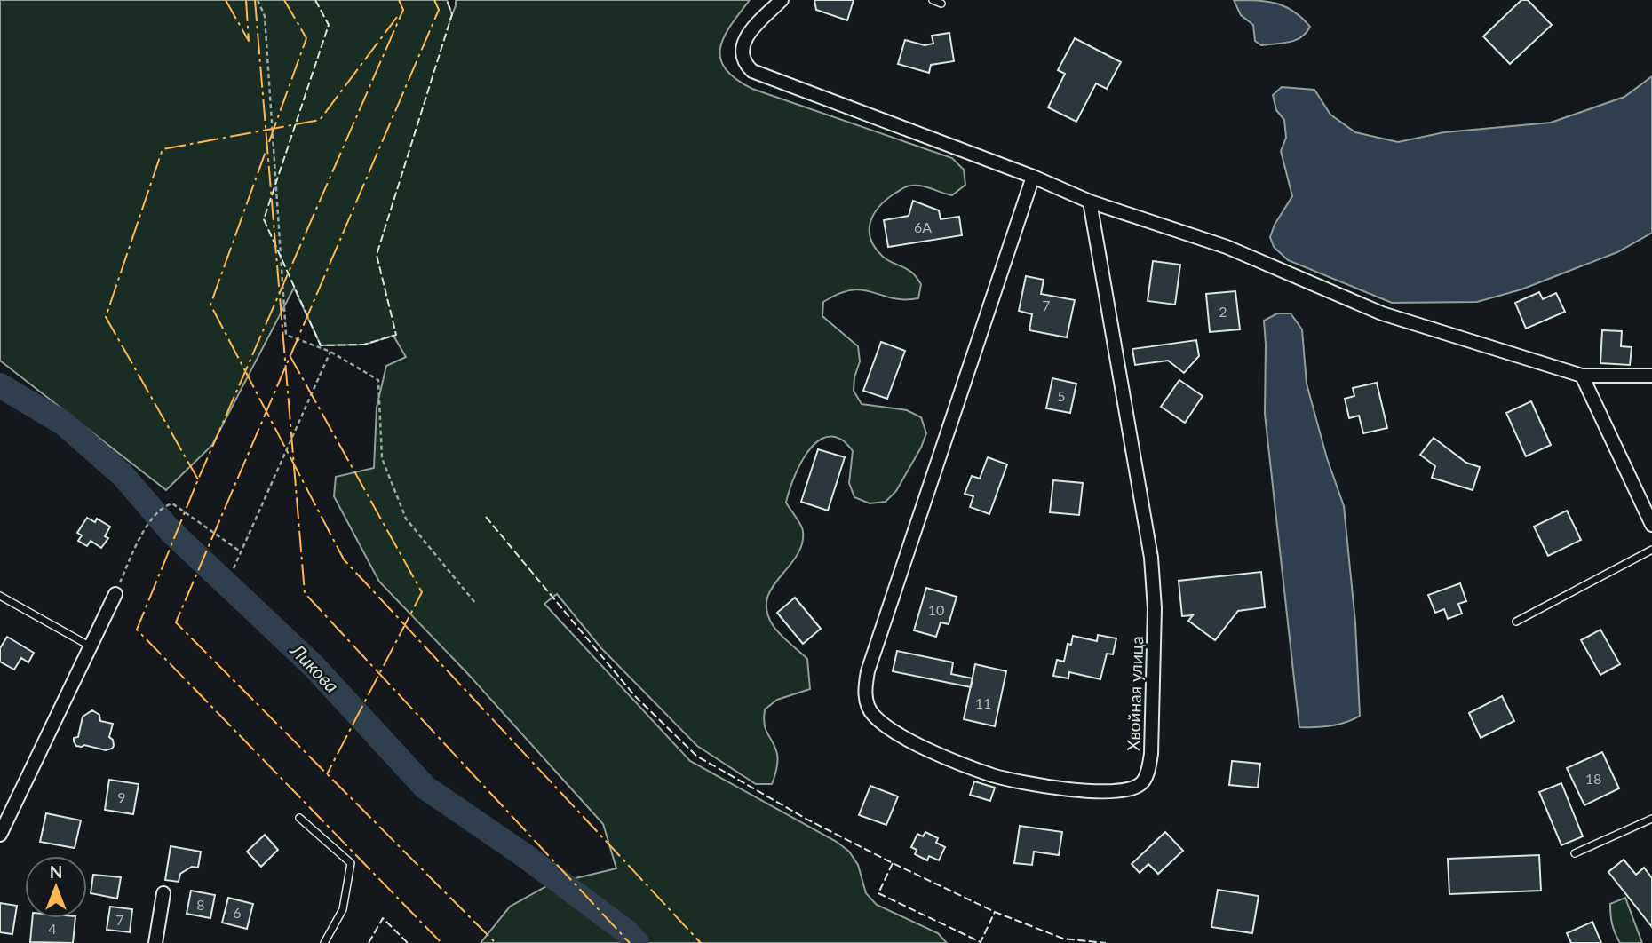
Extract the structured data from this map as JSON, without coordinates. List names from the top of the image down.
{
  "streets": {
    "street": ["Хвойная улица"]
  },
  "water": ["Ликова"],
  "house_numbers": [
    "6А",
    "7",
    "2",
    "5",
    "10",
    "11",
    "18",
    "9",
    "8",
    "6",
    "7",
    "4"
  ],
  "north": "top"
}
